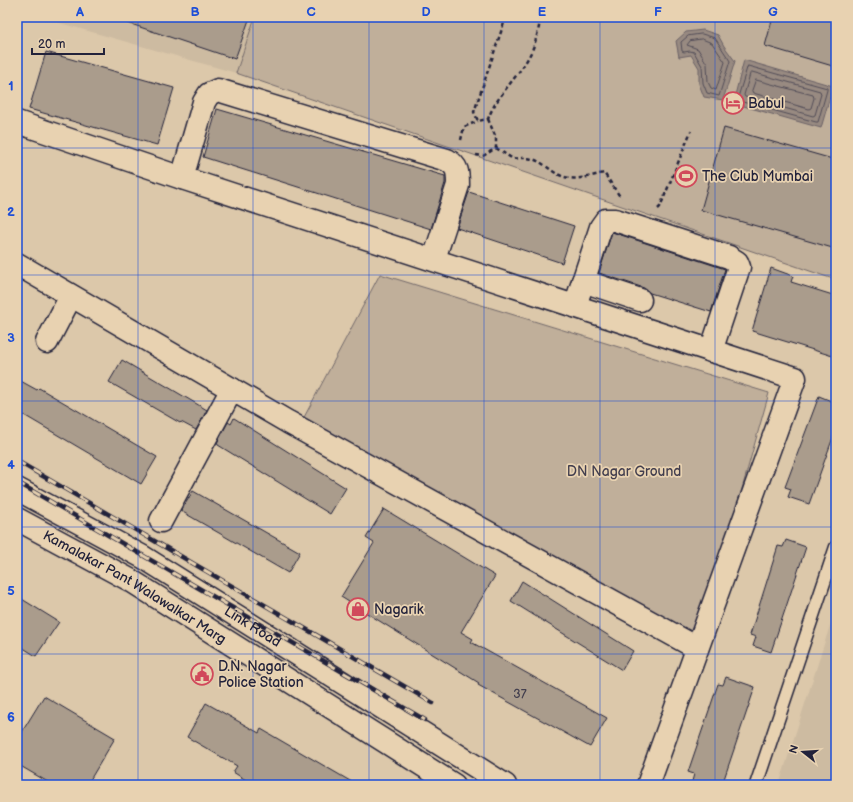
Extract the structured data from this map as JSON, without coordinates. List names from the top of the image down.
{
  "streets": {
    "street": ["Kamalakar Pant Walawalkar Marg", "Link Road"]
  },
  "parks": ["DN Nagar Ground"],
  "places": {
    "hotel": ["Babul"],
    "sports": ["The Club Mumbai"],
    "shop": ["Nagarik"],
    "public building": ["D.N. Nagar Police Station"]
  },
  "house_numbers": ["37"],
  "scale_bar": "20 m",
  "north": "left",
  "grid": {
    "columns": [
      "A",
      "B",
      "C",
      "D",
      "E",
      "F",
      "G"
    ],
    "rows": [
      "1",
      "2",
      "3",
      "4",
      "5",
      "6"
    ]
  }
}
